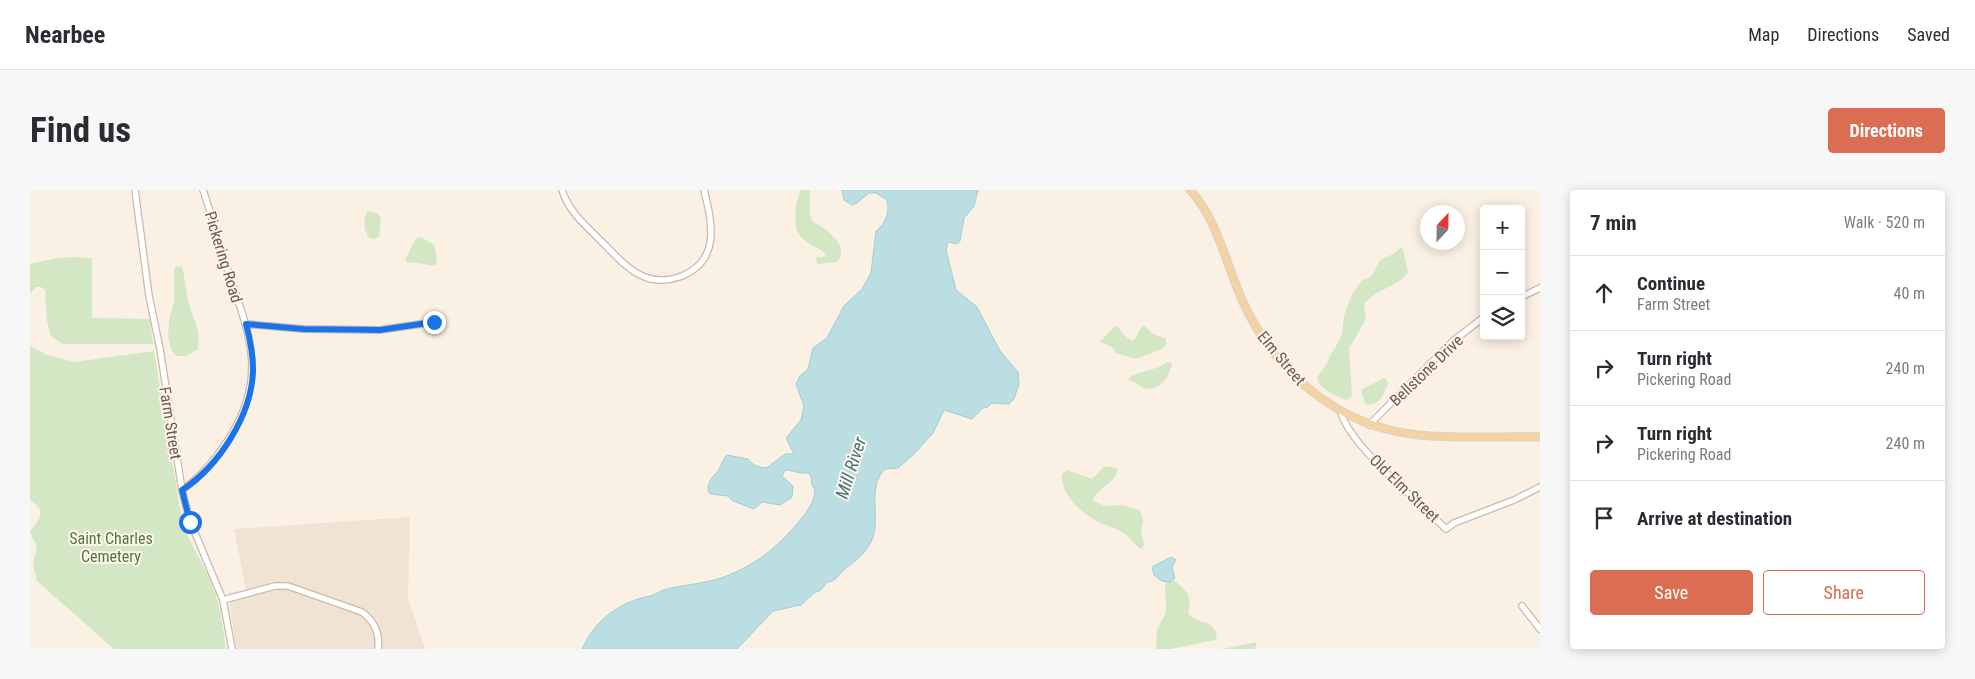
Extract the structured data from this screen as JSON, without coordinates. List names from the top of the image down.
{
  "streets": {
    "main road": ["Elm Street"],
    "street": [
      "Pickering Road",
      "Bellstone Drive",
      "Farm Street",
      "Old Elm Street"
    ]
  },
  "crossings": [
    ["Pickering Road", "Farm Street"],
    ["Elm Street", "Bellstone Drive"],
    ["Elm Street", "Old Elm Street"]
  ],
  "water": ["Mill River"],
  "parks": ["Saint Charles Cemetery"],
  "north": "top",
  "page": {
    "header": "Nearbee",
    "nav": ["Map", "Directions", "Saved"],
    "buttons": [
      "Directions",
      ["Save", "Share"]
    ],
    "title": "Find us",
    "heading": ["7 min", "Walk · 520 m"],
    "map_buttons": ["+", "−"],
    "list": [
      ["Continue", "Farm Street", "40 m"],
      ["Turn right", "Pickering Road", "240 m"],
      ["Turn right", "Pickering Road", "240 m"],
      "Arrive at destination"
    ]
  }
}
